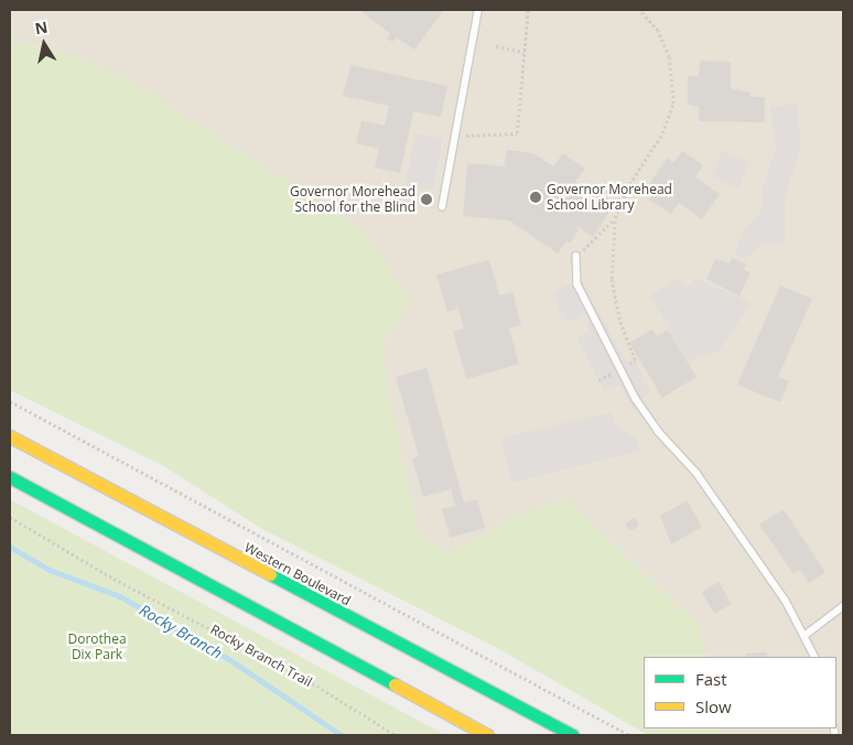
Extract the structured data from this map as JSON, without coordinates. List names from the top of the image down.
{
  "streets": {
    "main road": ["Western Boulevard"],
    "path": ["Rocky Branch Trail"]
  },
  "water": ["Rocky Branch"],
  "parks": ["Dorothea Dix Park"],
  "places": ["Governor Morehead School Library", "Governor Morehead School for the Blind"],
  "legend": ["Fast", "Slow"],
  "north": "top"
}
